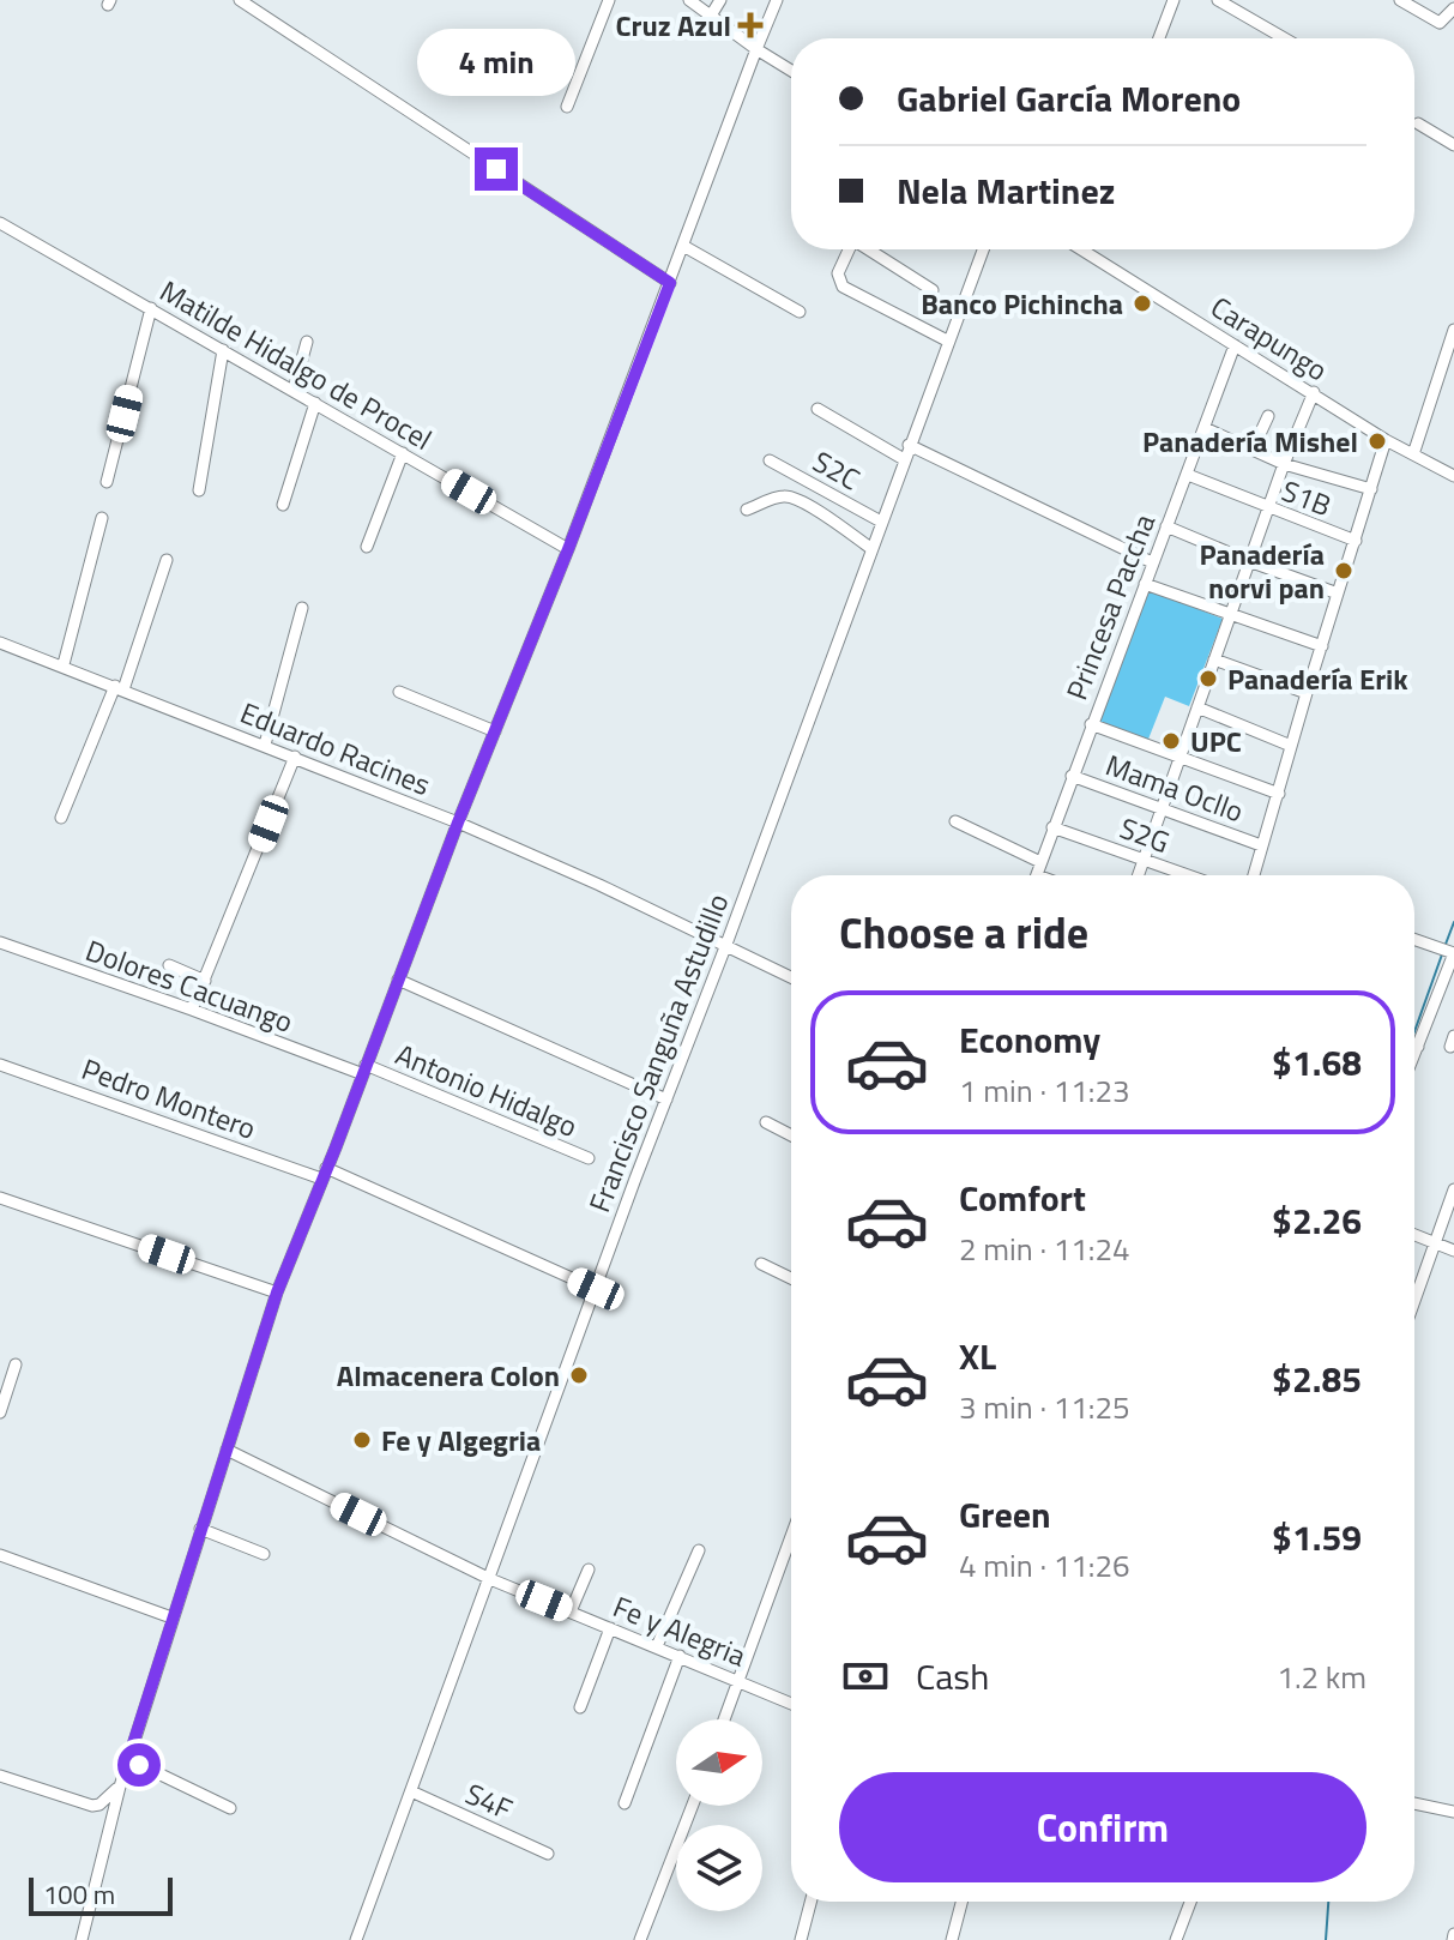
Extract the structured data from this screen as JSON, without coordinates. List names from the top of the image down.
{
  "streets": {
    "street": [
      "Carapungo",
      "Matilde Hidalgo de Procel",
      "S2C",
      "S1B",
      "Princesa Paccha",
      "Eduardo Racines",
      "Mama Ocllo",
      "S2G",
      "Dolores Cacuango",
      "Francisco Sanguña Astudillo",
      "Antonio Hidalgo",
      "Pedro Montero",
      "Fe y Alegria",
      "S4F"
    ]
  },
  "crossings": [
    ["Carapungo", "Princesa Paccha"],
    ["S2C", "Francisco Sanguña Astudillo"],
    ["S1B", "Princesa Paccha"],
    ["Princesa Paccha", "Mama Ocllo"],
    ["Princesa Paccha", "S2G"],
    ["Eduardo Racines", "Francisco Sanguña Astudillo"],
    ["Dolores Cacuango", "Antonio Hidalgo"],
    ["Francisco Sanguña Astudillo", "Pedro Montero"],
    ["Francisco Sanguña Astudillo", "Fe y Alegria"],
    ["Francisco Sanguña Astudillo", "S4F"]
  ],
  "places": {
    "health": ["Cruz Azul"],
    "other": [
      "Banco Pichincha",
      "Panadería Mishel",
      "Panadería norvi pan",
      "Panadería Erik",
      "UPC",
      "Almacenera Colon",
      "Fe y Algegria"
    ]
  },
  "scale_bar": "100 m",
  "north": "right",
  "page": {
    "bubble": "4 min",
    "banner": ["Gabriel García Moreno", "Nela Martinez"],
    "heading": "Choose a ride",
    "list": [
      {
        "name": "Economy",
        "note": "1 min · 11:23",
        "value": "$1.68"
      },
      {
        "name": "Comfort",
        "note": "2 min · 11:24",
        "value": "$2.26"
      },
      {
        "name": "XL",
        "note": "3 min · 11:25",
        "value": "$2.85"
      },
      {
        "name": "Green",
        "note": "4 min · 11:26",
        "value": "$1.59"
      }
    ],
    "pay": ["Cash", "1.2 km"],
    "buttons": "Confirm",
    "scale": "100 m"
  }
}
